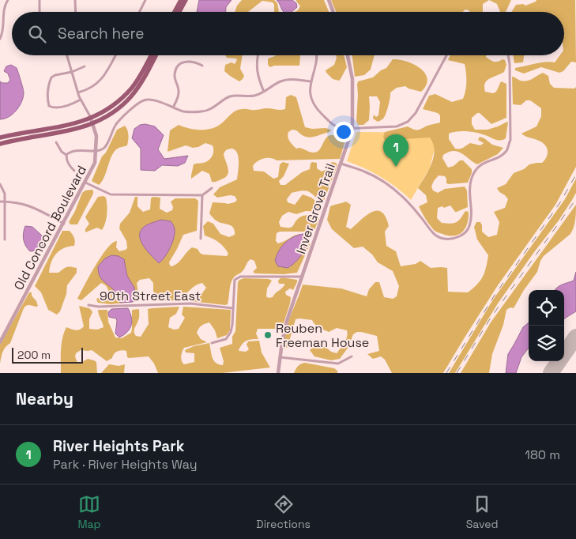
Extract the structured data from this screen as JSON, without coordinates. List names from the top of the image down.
{
  "streets": {
    "street": ["Inver Grove Trail", "Old Concord Boulevard", "90th Street East"]
  },
  "places": ["Reuben Freeman House"],
  "scale_bar": "200 m",
  "page": {
    "search": "Search here",
    "pins": "1",
    "scale": "200 m",
    "heading": "Nearby",
    "list": [
      {
        "mark": "1",
        "name": "River Heights Park",
        "note": "Park · River Heights Way",
        "value": "180 m"
      }
    ],
    "nav": ["Map", "Directions", "Saved"]
  }
}
